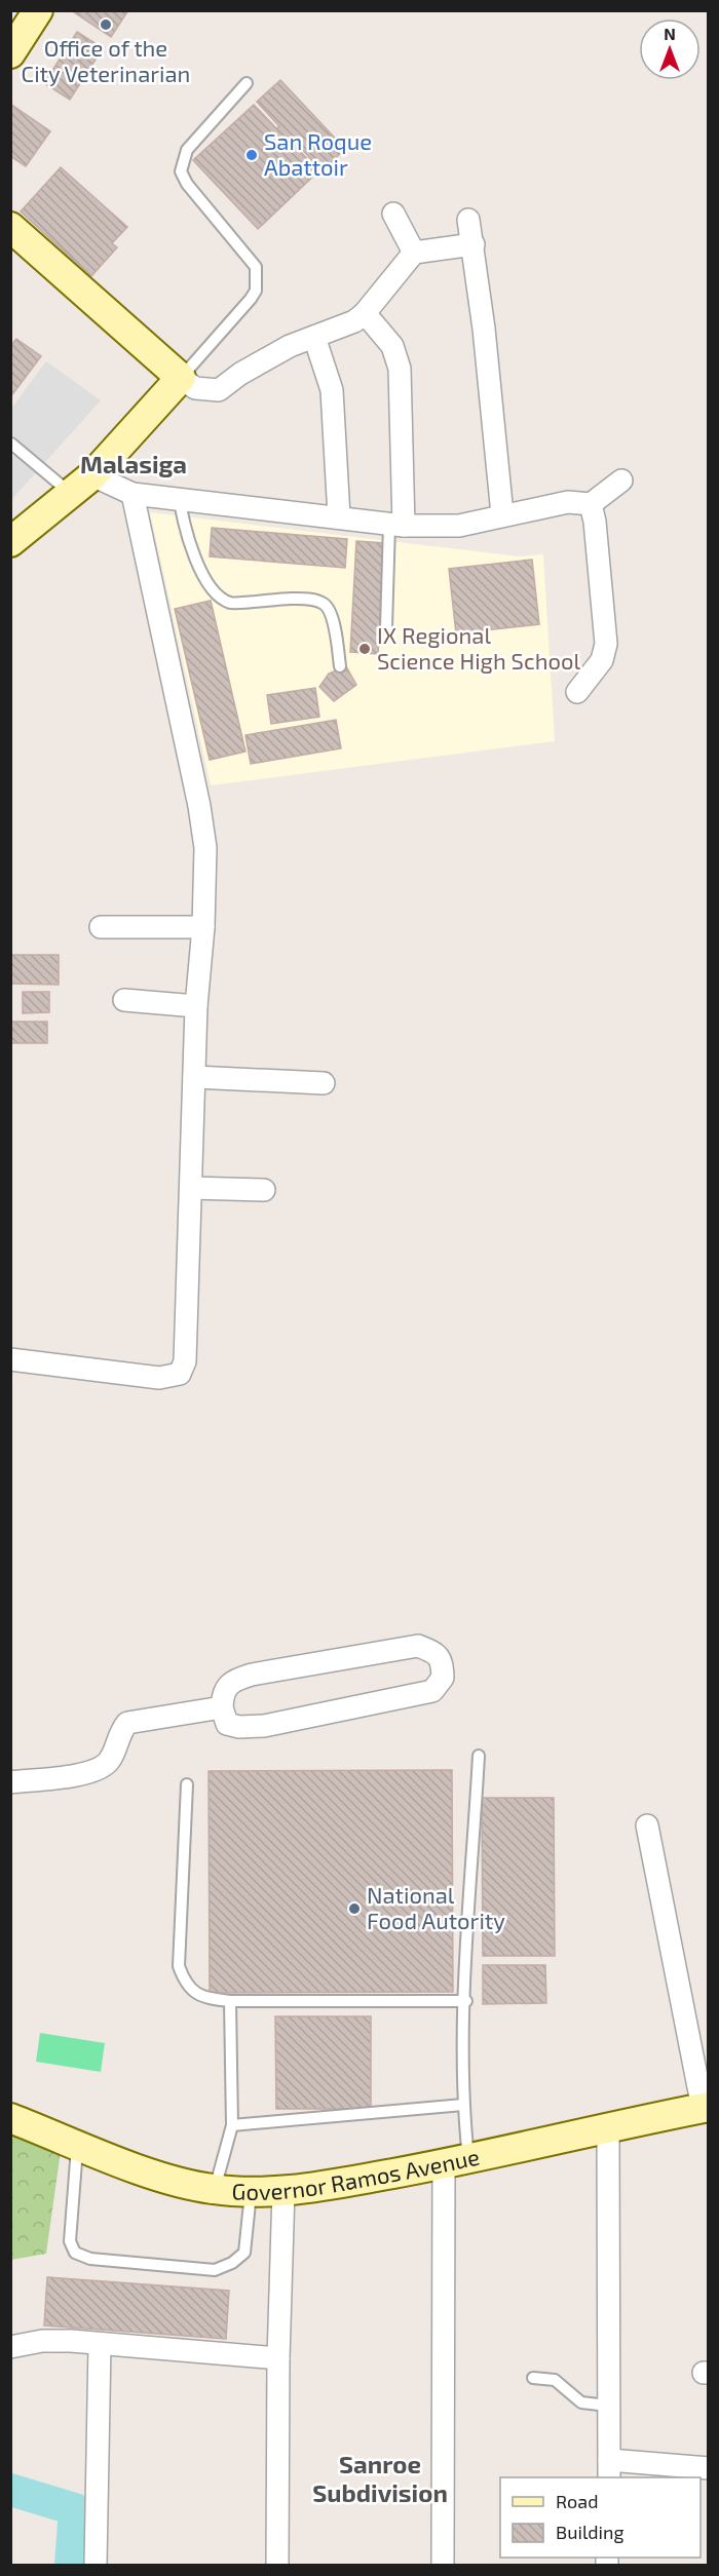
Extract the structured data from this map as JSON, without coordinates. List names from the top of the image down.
{
  "streets": {
    "main road": ["Governor Ramos Avenue"]
  },
  "districts": ["Malasiga", "Sanroe Subdivision"],
  "places": [
    "Office of the City Veterinarian",
    "San Roque Abattoir",
    "IX Regional Science High School",
    "National Food Autority"
  ],
  "legend": ["Road", "Building"],
  "north": "top"
}
